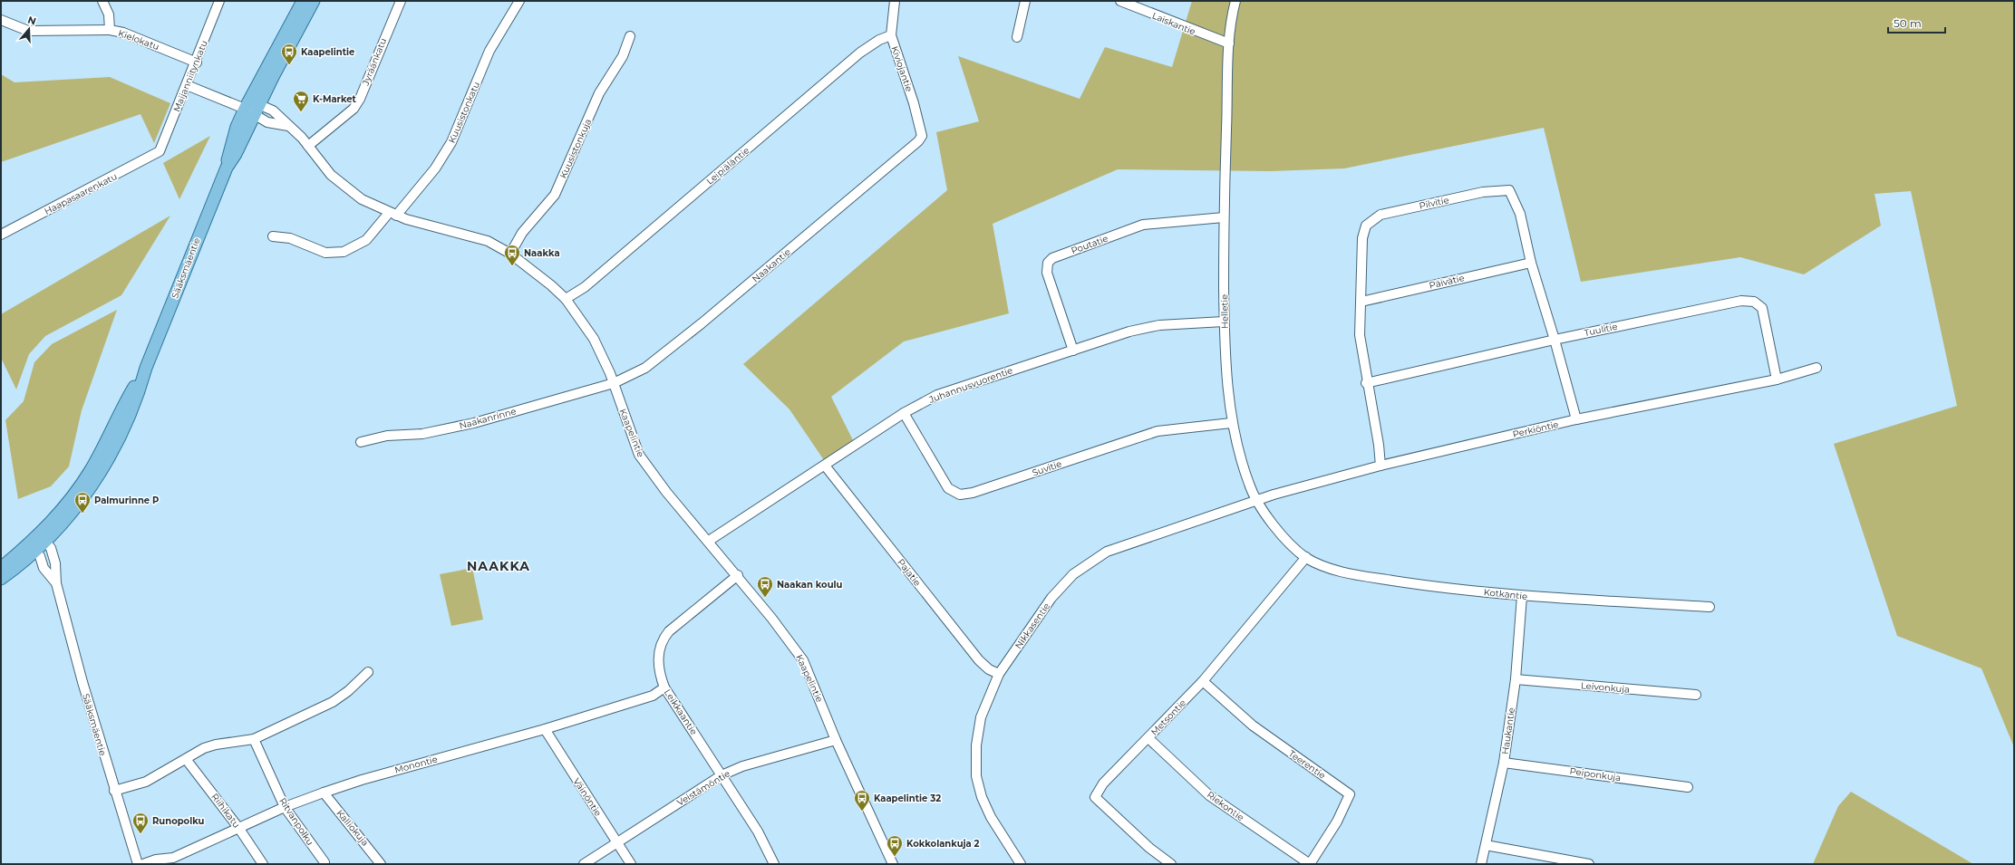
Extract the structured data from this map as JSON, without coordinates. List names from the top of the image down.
{
  "streets": {
    "main road": ["Sääksmäentie"],
    "street": [
      "Laiskantie",
      "Kielokatu",
      "Jyräänkatu",
      "Kiviojantie",
      "Maijanniitynkatu",
      "Kuusistonkatu",
      "Kuusistonkuja",
      "Leipiäläntie",
      "Haapasaarenkatu",
      "Pilvitie",
      "Poutatie",
      "Naakantie",
      "Päivätie",
      "Helletie",
      "Tuulitie",
      "Juhannusvuorentie",
      "Naakanrinne",
      "Perkiöntie",
      "Kaapelintie",
      "Suvitie",
      "Pajatie",
      "Kotkantie",
      "Nikkasentie",
      "Leivonkuja",
      "Leikkaantie",
      "Metsontie",
      "Haukantie",
      "Monontie",
      "Teerentie",
      "Peiponkuja",
      "Veistämöntie",
      "Väinöntie",
      "Riekontie",
      "Riihikatu",
      "Ritvanpolku",
      "Kalliokuja"
    ]
  },
  "crossings": [
    ["Laiskantie", "Helletie"],
    ["Kielokatu", "Maijanniitynkatu"],
    ["Jyräänkatu", "Kaapelintie"],
    ["Kiviojantie", "Leipiäläntie"],
    ["Kiviojantie", "Naakantie"],
    ["Maijanniitynkatu", "Haapasaarenkatu"],
    ["Kuusistonkatu", "Kaapelintie"],
    ["Kuusistonkuja", "Kaapelintie"],
    ["Leipiäläntie", "Kaapelintie"],
    ["Pilvitie", "Päivätie"],
    ["Pilvitie", "Tuulitie"],
    ["Pilvitie", "Perkiöntie"],
    ["Poutatie", "Helletie"],
    ["Poutatie", "Juhannusvuorentie"],
    ["Naakantie", "Naakanrinne"],
    ["Naakantie", "Kaapelintie"],
    ["Sääksmäentie", "Kaapelintie"],
    ["Helletie", "Juhannusvuorentie"],
    ["Helletie", "Perkiöntie"],
    ["Helletie", "Suvitie"],
    ["Helletie", "Kotkantie"],
    ["Helletie", "Nikkasentie"],
    ["Helletie", "Metsontie"],
    ["Tuulitie", "Perkiöntie"],
    ["Juhannusvuorentie", "Kaapelintie"],
    ["Juhannusvuorentie", "Suvitie"],
    ["Juhannusvuorentie", "Pajatie"],
    ["Naakanrinne", "Kaapelintie"],
    ["Perkiöntie", "Nikkasentie"],
    ["Kaapelintie", "Leikkaantie"],
    ["Kaapelintie", "Veistämöntie"],
    ["Pajatie", "Nikkasentie"],
    ["Kotkantie", "Metsontie"],
    ["Kotkantie", "Haukantie"],
    ["Leivonkuja", "Haukantie"],
    ["Leikkaantie", "Monontie"],
    ["Leikkaantie", "Veistämöntie"],
    ["Metsontie", "Teerentie"],
    ["Metsontie", "Riekontie"],
    ["Haukantie", "Peiponkuja"],
    ["Monontie", "Väinöntie"],
    ["Monontie", "Riihikatu"],
    ["Monontie", "Ritvanpolku"],
    ["Monontie", "Kalliokuja"],
    ["Teerentie", "Riekontie"],
    ["Veistämöntie", "Väinöntie"]
  ],
  "districts": ["NAAKKA"],
  "places": {
    "bus stop": [
      "Kaapelintie",
      "Naakka",
      "Palmurinne P",
      "Naakan koulu",
      "Kaapelintie 32",
      "Runopolku",
      "Kokkolankuja 2"
    ],
    "supermarket": ["K-Market"]
  },
  "scale_bar": "50 m",
  "north": "top"
}
